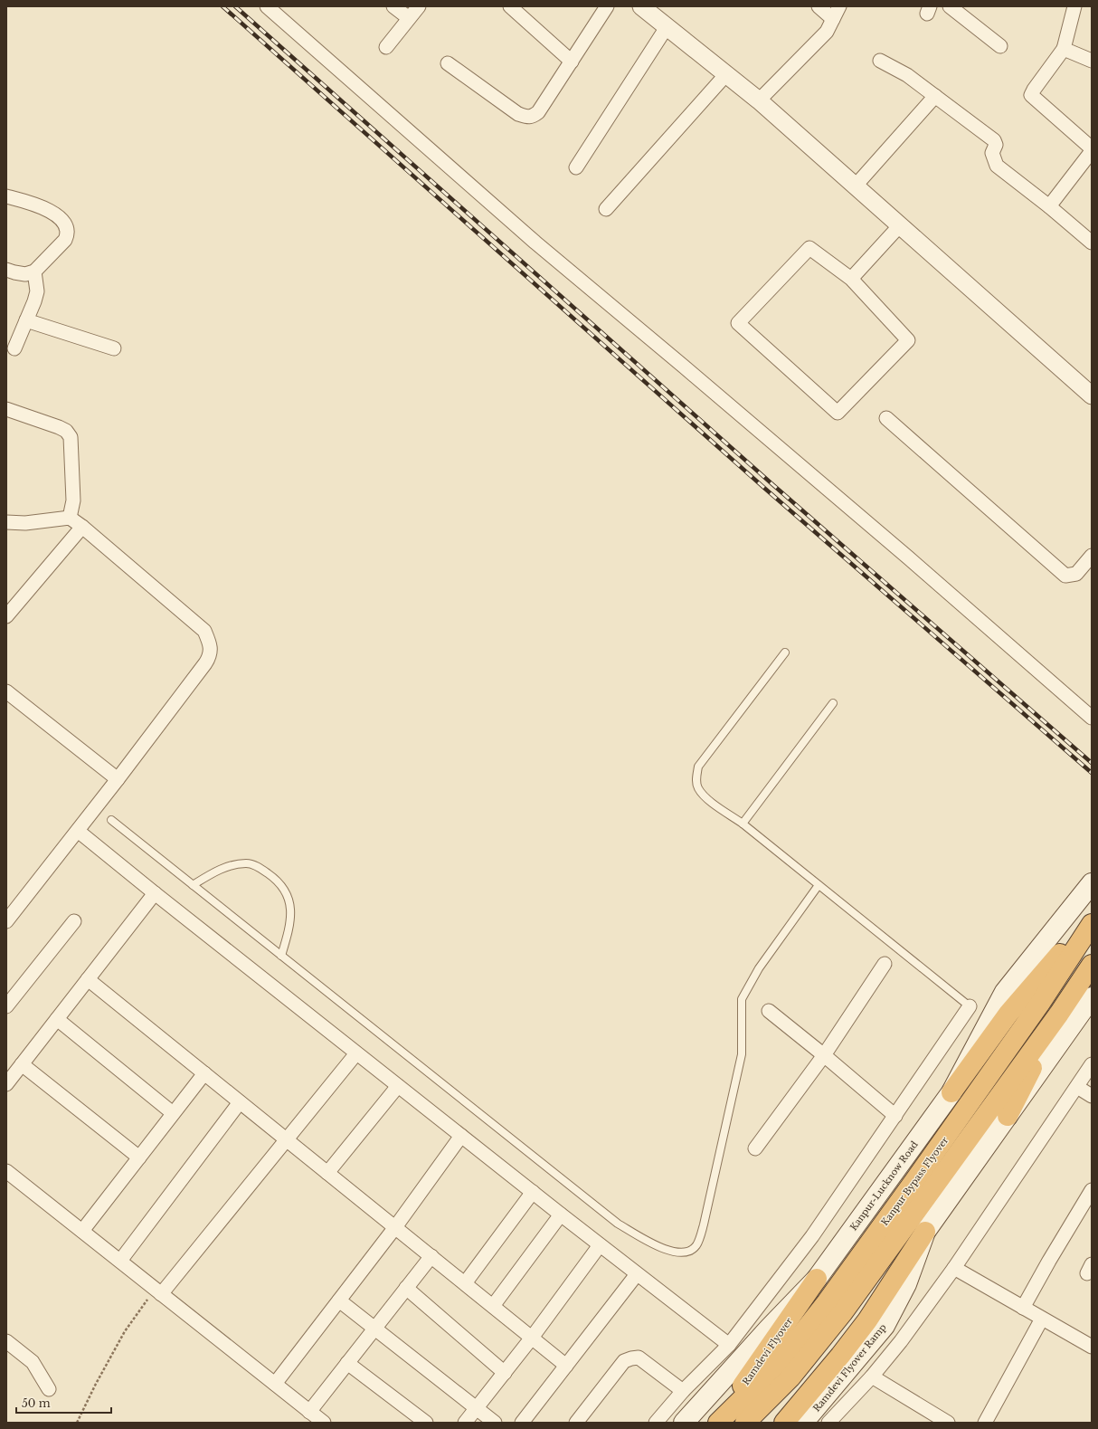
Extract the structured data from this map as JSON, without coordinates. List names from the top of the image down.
{
  "streets": {
    "highway": ["Kanpur Bypass Flyover", "Ramdevi Flyover"],
    "main road": ["Kanpur-Lucknow Road", "Ramdevi Flyover Ramp"]
  },
  "crossings": [
    ["Kanpur Bypass Flyover", "Ramdevi Flyover"],
    ["Kanpur-Lucknow Road", "Ramdevi Flyover"]
  ],
  "scale_bar": "50 m"
}
